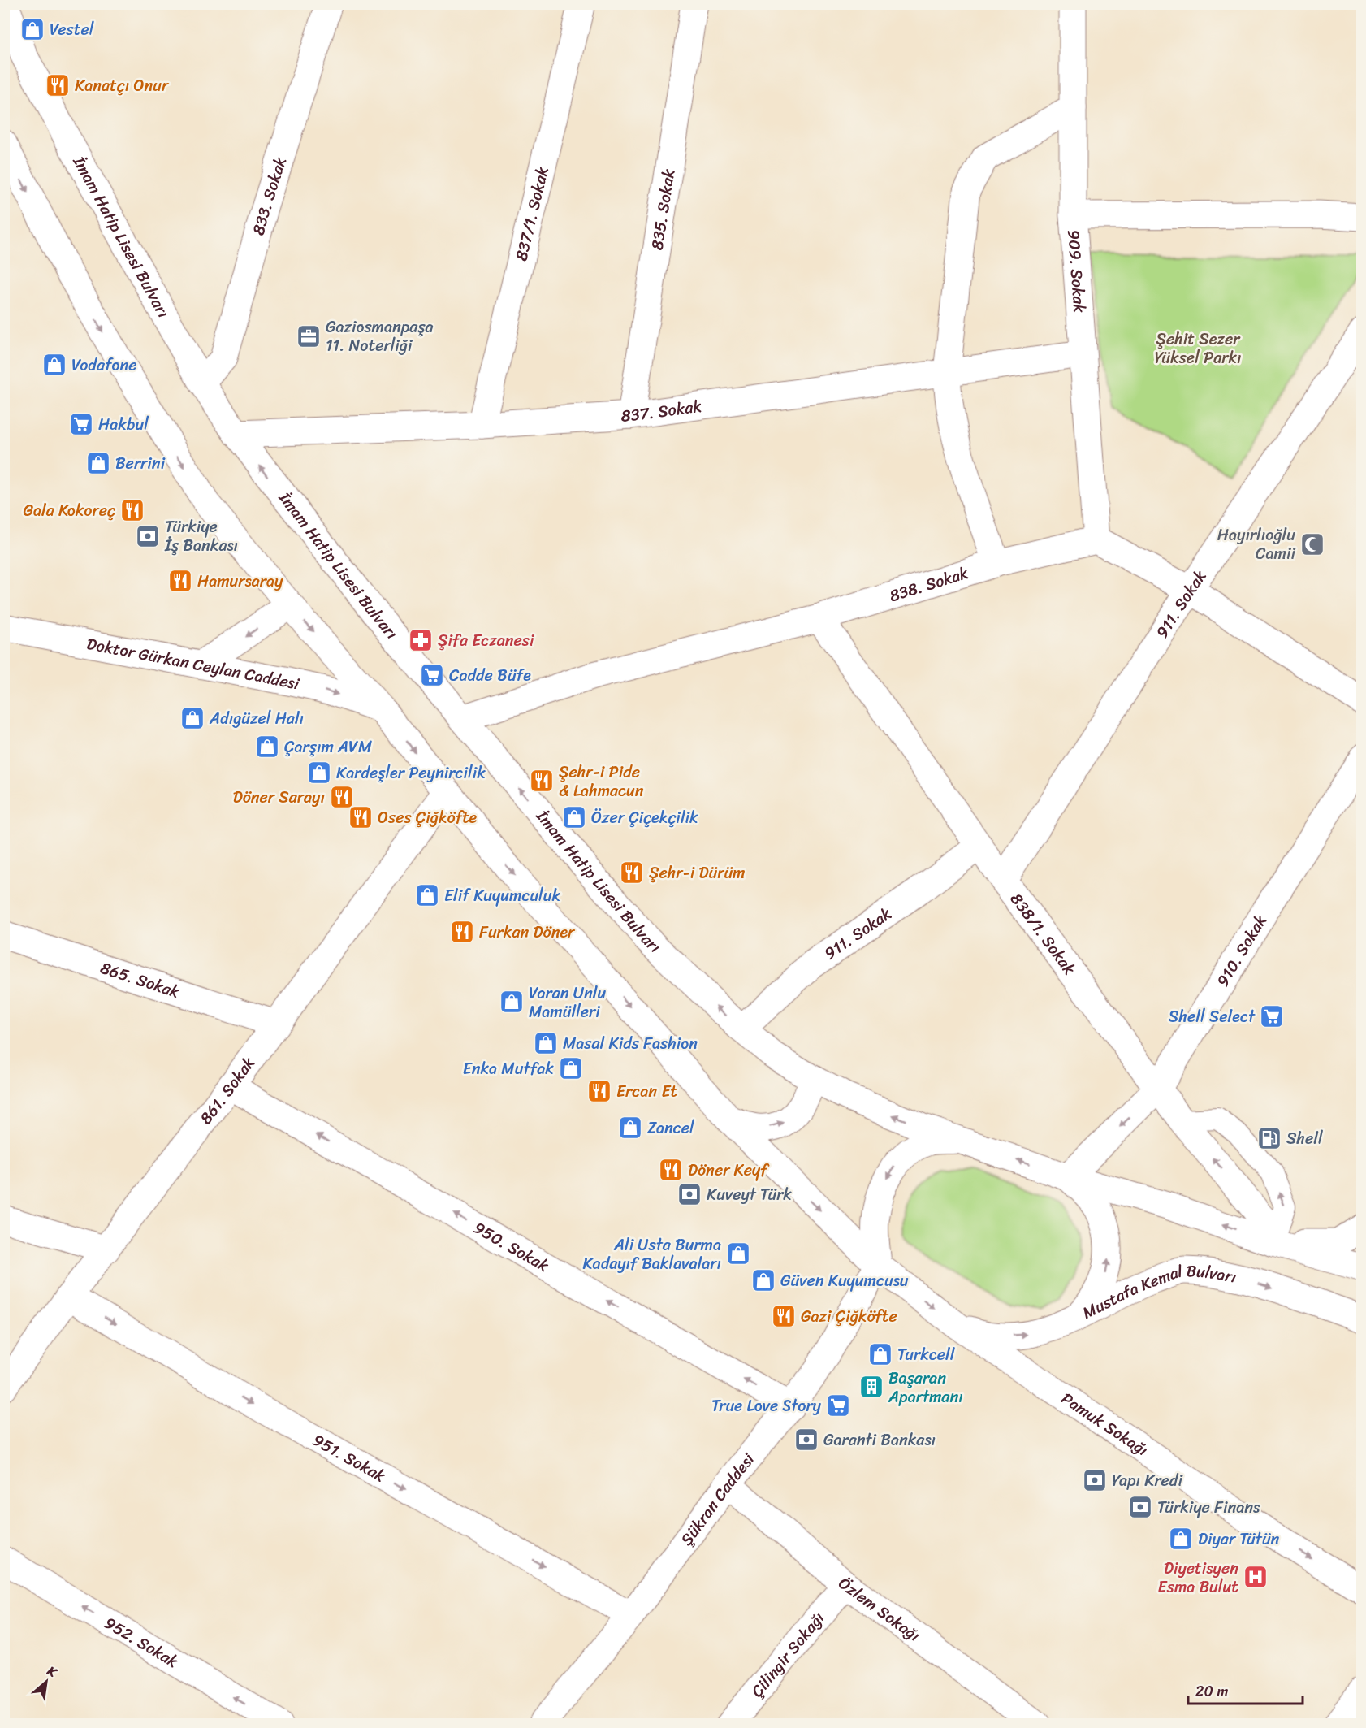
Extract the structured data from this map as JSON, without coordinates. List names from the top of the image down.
{
  "streets": {
    "street": [
      "833. Sokak",
      "835. Sokak",
      "837/1. Sokak",
      "İmam Hatip Lisesi Bulvarı",
      "909. Sokak",
      "837. Sokak",
      "838. Sokak",
      "911. Sokak",
      "Doktor Gürkan Ceylan Caddesi",
      "838/1. Sokak",
      "910. Sokak",
      "865. Sokak",
      "861. Sokak",
      "950. Sokak",
      "Mustafa Kemal Bulvarı",
      "Pamuk Sokağı",
      "951. Sokak",
      "Şükran Caddesi",
      "Özlem Sokağı",
      "952. Sokak",
      "Çilingir Sokağı"
    ]
  },
  "crossings": [
    ["833. Sokak", "İmam Hatip Lisesi Bulvarı"],
    ["835. Sokak", "837. Sokak"],
    ["837/1. Sokak", "837. Sokak"],
    ["İmam Hatip Lisesi Bulvarı", "837. Sokak"],
    ["İmam Hatip Lisesi Bulvarı", "838. Sokak"],
    ["İmam Hatip Lisesi Bulvarı", "911. Sokak"],
    ["909. Sokak", "837. Sokak"],
    ["909. Sokak", "838. Sokak"],
    ["838. Sokak", "838/1. Sokak"],
    ["911. Sokak", "838/1. Sokak"],
    ["838/1. Sokak", "910. Sokak"],
    ["865. Sokak", "861. Sokak"],
    ["861. Sokak", "950. Sokak"],
    ["861. Sokak", "951. Sokak"],
    ["950. Sokak", "Şükran Caddesi"],
    ["Mustafa Kemal Bulvarı", "Pamuk Sokağı"],
    ["Pamuk Sokağı", "Şükran Caddesi"],
    ["951. Sokak", "Şükran Caddesi"],
    ["Şükran Caddesi", "Özlem Sokağı"],
    ["Özlem Sokağı", "Çilingir Sokağı"]
  ],
  "one_way": ["Doktor Gürkan Ceylan Caddesi", "951. Sokak", "952. Sokak"],
  "parks": ["Şehit Sezer Yüksel Parkı"],
  "places": {
    "shop": [
      "Vestel",
      "Vodafone",
      "Berrini",
      "Adıgüzel Halı",
      "Çarşım AVM",
      "Kardeşler Peynircilik",
      "Özer Çiçekçilik",
      "Elif Kuyumculuk",
      "Varan Unlu Mamülleri",
      "Masal Kids Fashion",
      "Enka Mutfak",
      "Zancel",
      "Ali Usta Burma Kadayıf Baklavaları",
      "Güven Kuyumcusu",
      "Turkcell",
      "Diyar Tütün"
    ],
    "restaurant": [
      "Kanatçı Onur",
      "Gala Kokoreç",
      "Hamursaray",
      "Şehr-i Pide & Lahmacun",
      "Döner Sarayı",
      "Oses Çiğköfte",
      "Şehr-i Dürüm",
      "Furkan Döner",
      "Ercan Et",
      "Döner Keyf",
      "Gazi Çiğköfte"
    ],
    "office": ["Gaziosmanpaşa 11. Noterliği"],
    "supermarket": [
      "Hakbul",
      "Cadde Büfe",
      "Shell Select",
      "True Love Story"
    ],
    "bank": [
      "Türkiye İş Bankası",
      "Kuveyt Türk",
      "Garanti Bankası",
      "Yapı Kredi",
      "Türkiye Finans"
    ],
    "mosque": ["Hayırlıoğlu Camii"],
    "pharmacy": ["Şifa Eczanesi"],
    "fuel station": ["Shell"],
    "building": ["Başaran Apartmanı"],
    "hospital": ["Diyetisyen Esma Bulut"]
  },
  "scale_bar": "20 m",
  "north": "top right"
}
